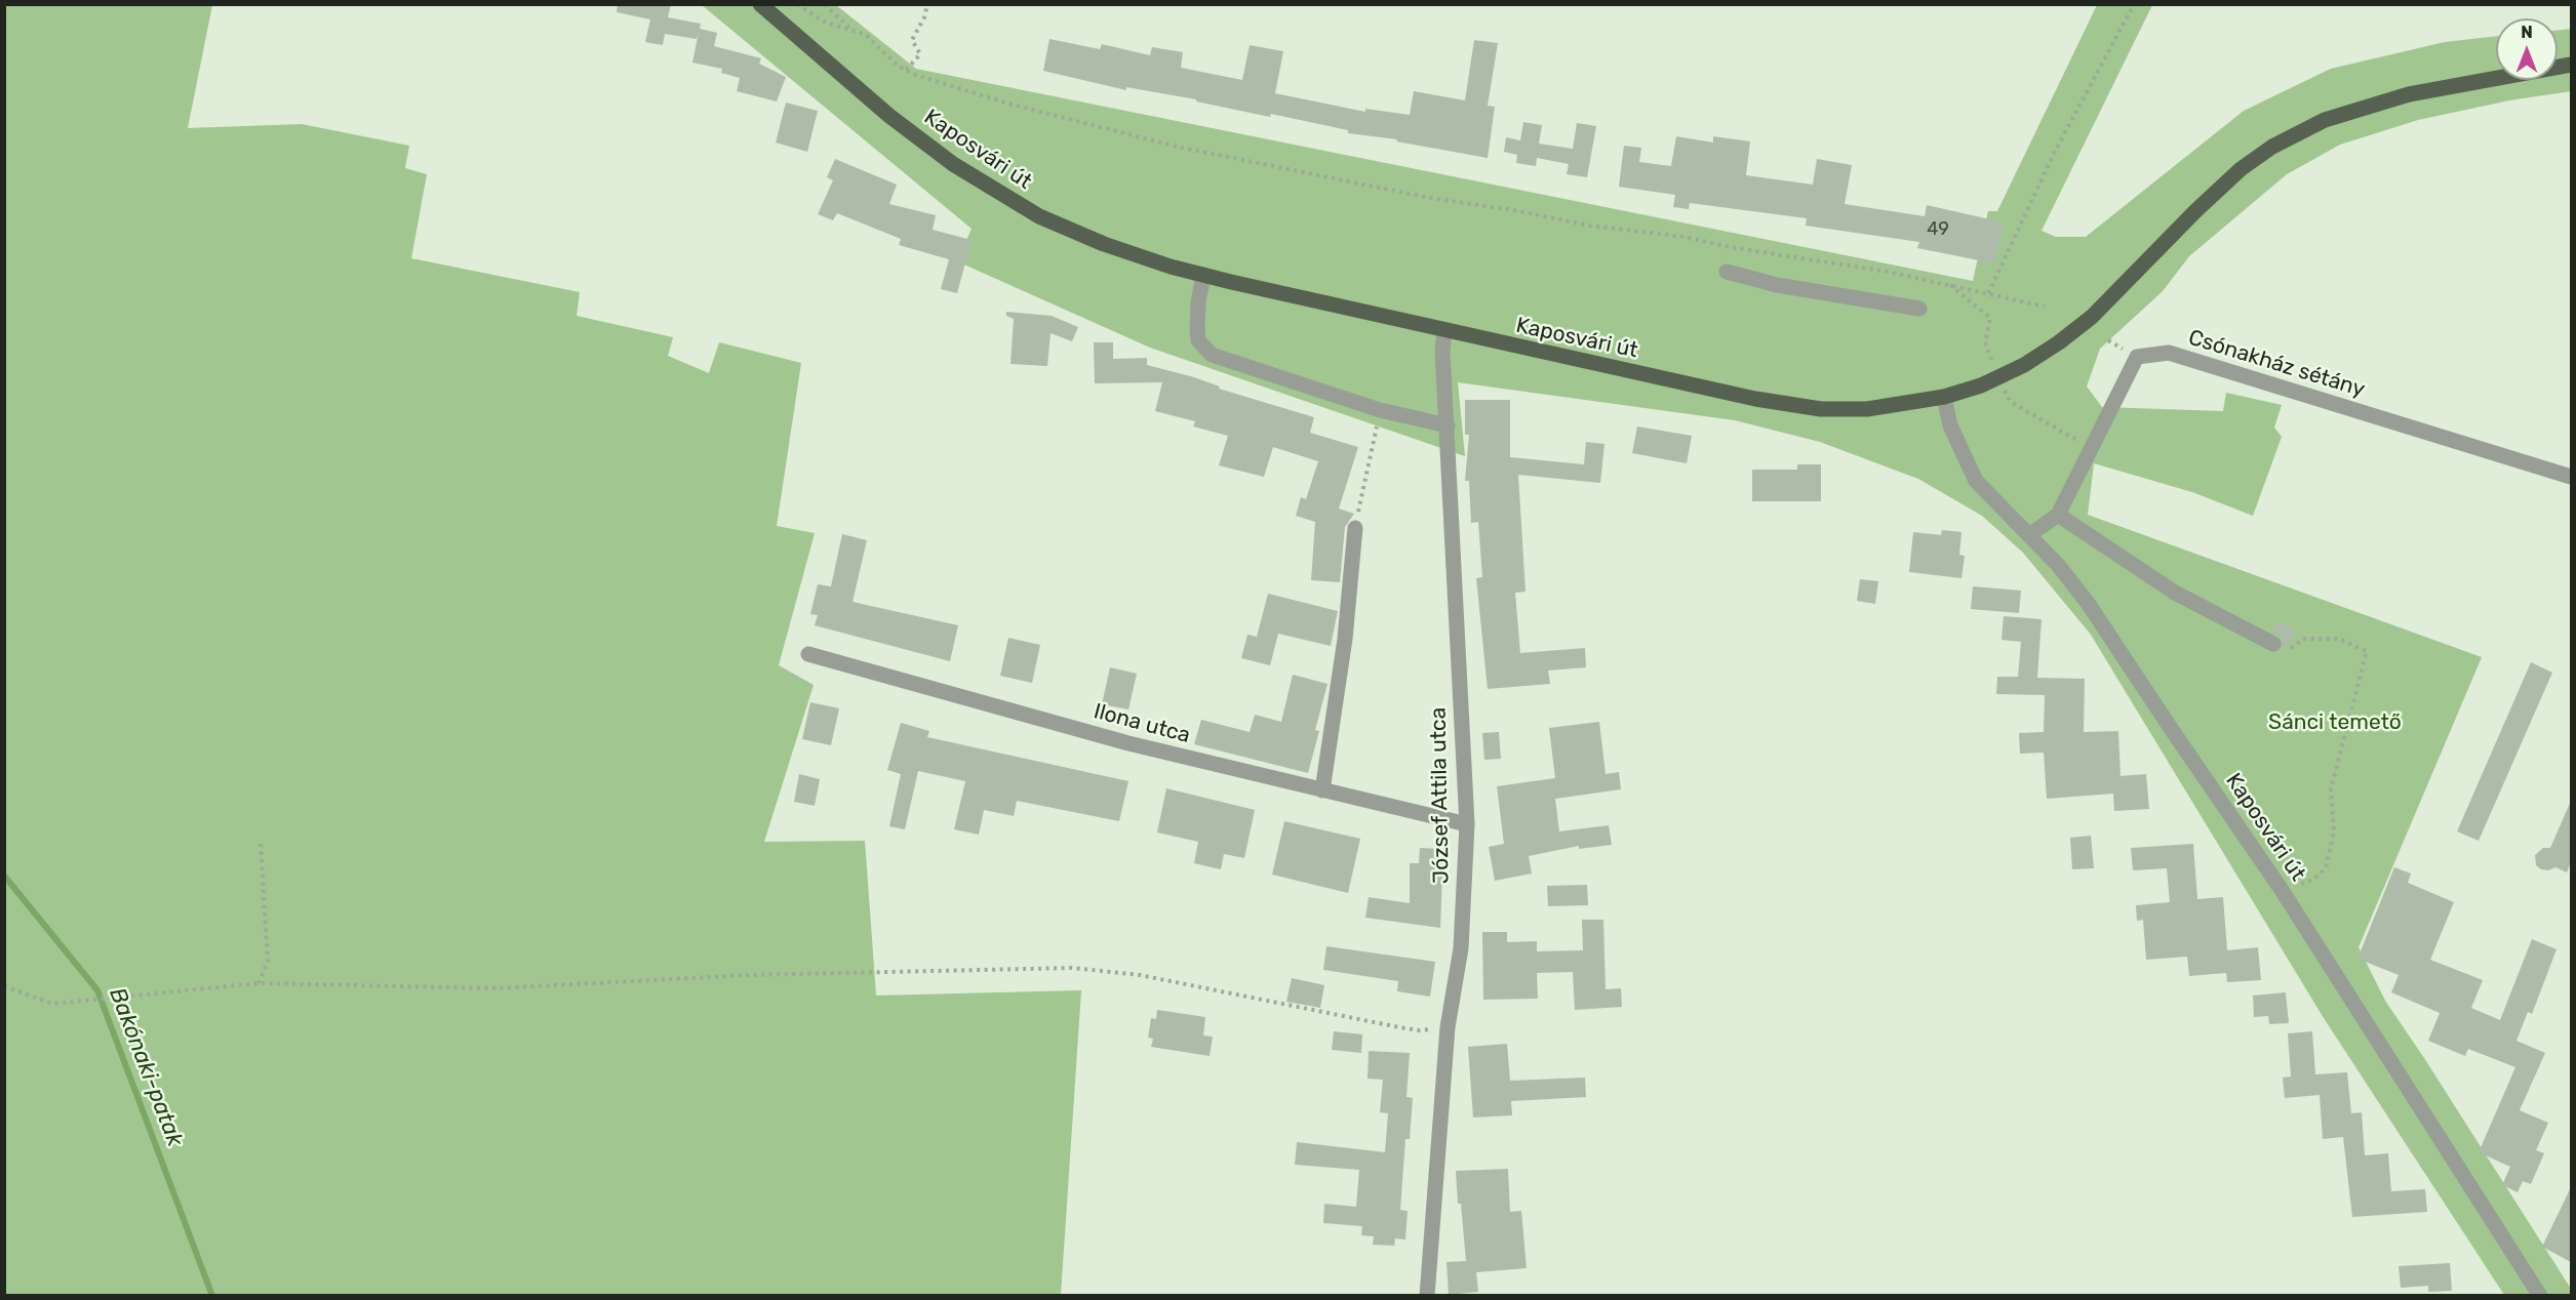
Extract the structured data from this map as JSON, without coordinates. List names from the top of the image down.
{
  "streets": {
    "main road": ["Kaposvári út"],
    "street": ["Csónakház sétány", "Ilona utca", "József Attila utca"]
  },
  "crossings": [
    ["Kaposvári út", "József Attila utca"],
    ["Ilona utca", "József Attila utca"]
  ],
  "water": ["Bakónaki-patak"],
  "parks": ["Sánci temető"],
  "house_numbers": ["49"],
  "north": "top"
}
